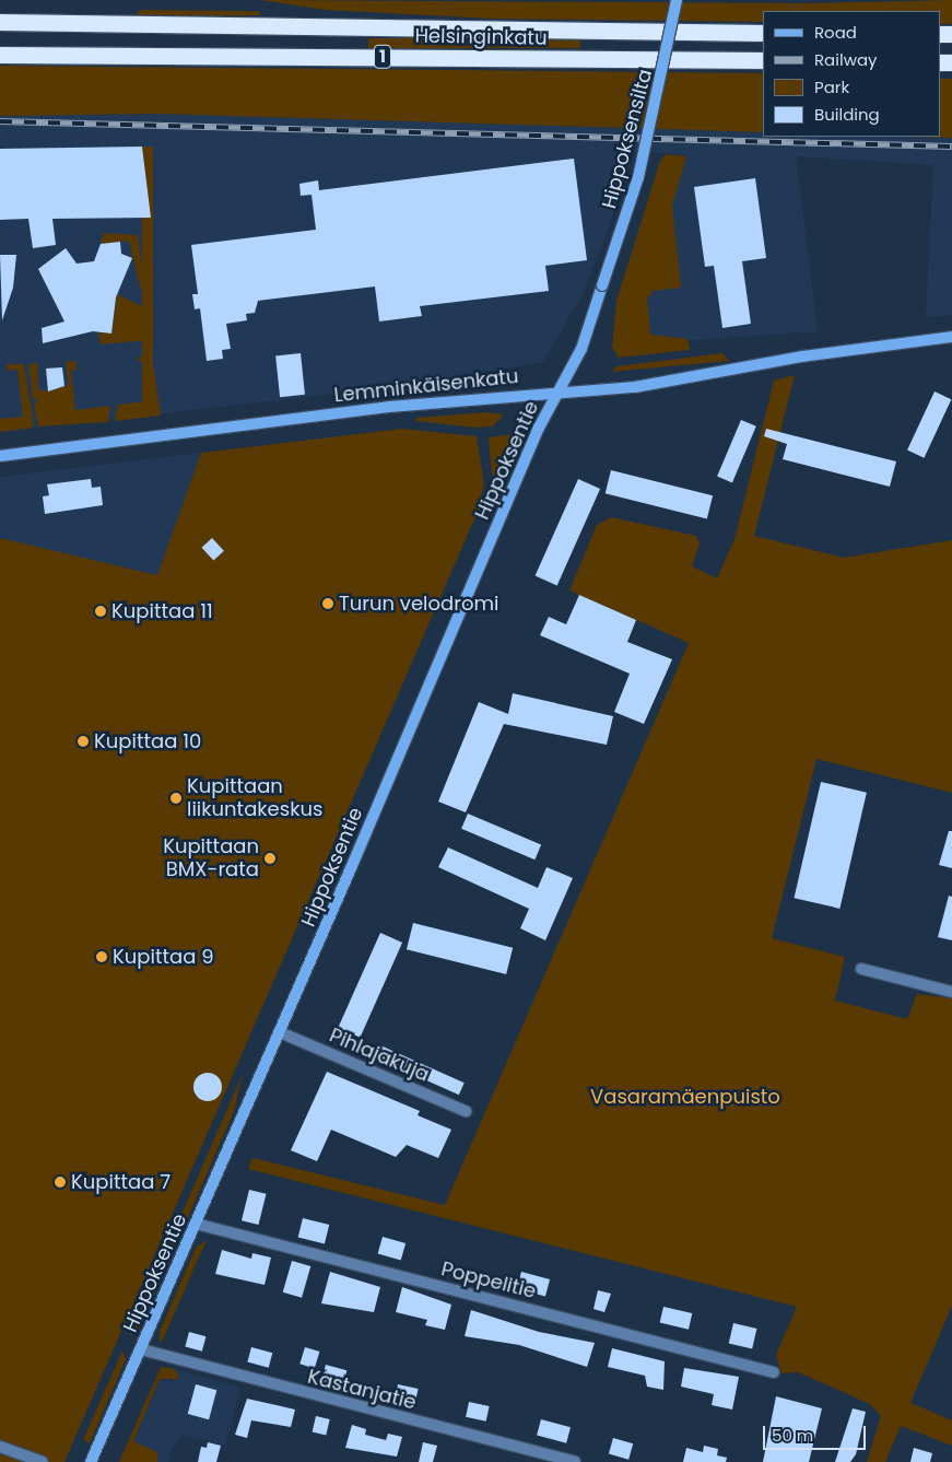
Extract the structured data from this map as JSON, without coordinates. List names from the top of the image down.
{
  "streets": {
    "highway": ["Helsinginkatu", "1"],
    "street": [
      "Hippoksensilta",
      "Lemminkäisenkatu",
      "Hippoksentie",
      "Pihlajakuja",
      "Poppelitie",
      "Kastanjatie"
    ]
  },
  "crossings": [
    ["Hippoksensilta", "Hippoksentie"],
    ["Lemminkäisenkatu", "Hippoksentie"],
    ["Hippoksentie", "Pihlajakuja"],
    ["Hippoksentie", "Poppelitie"],
    ["Hippoksentie", "Kastanjatie"]
  ],
  "parks": ["Vasaramäenpuisto"],
  "places": [
    "Turun velodromi",
    "Kupittaa 11",
    "Kupittaa 10",
    "Kupittaan liikuntakeskus",
    "Kupittaan BMX-rata",
    "Kupittaa 9",
    "Kupittaa 7"
  ],
  "legend": [
    "Road",
    "Railway",
    "Park",
    "Building"
  ],
  "scale_bar": "50 m"
}
